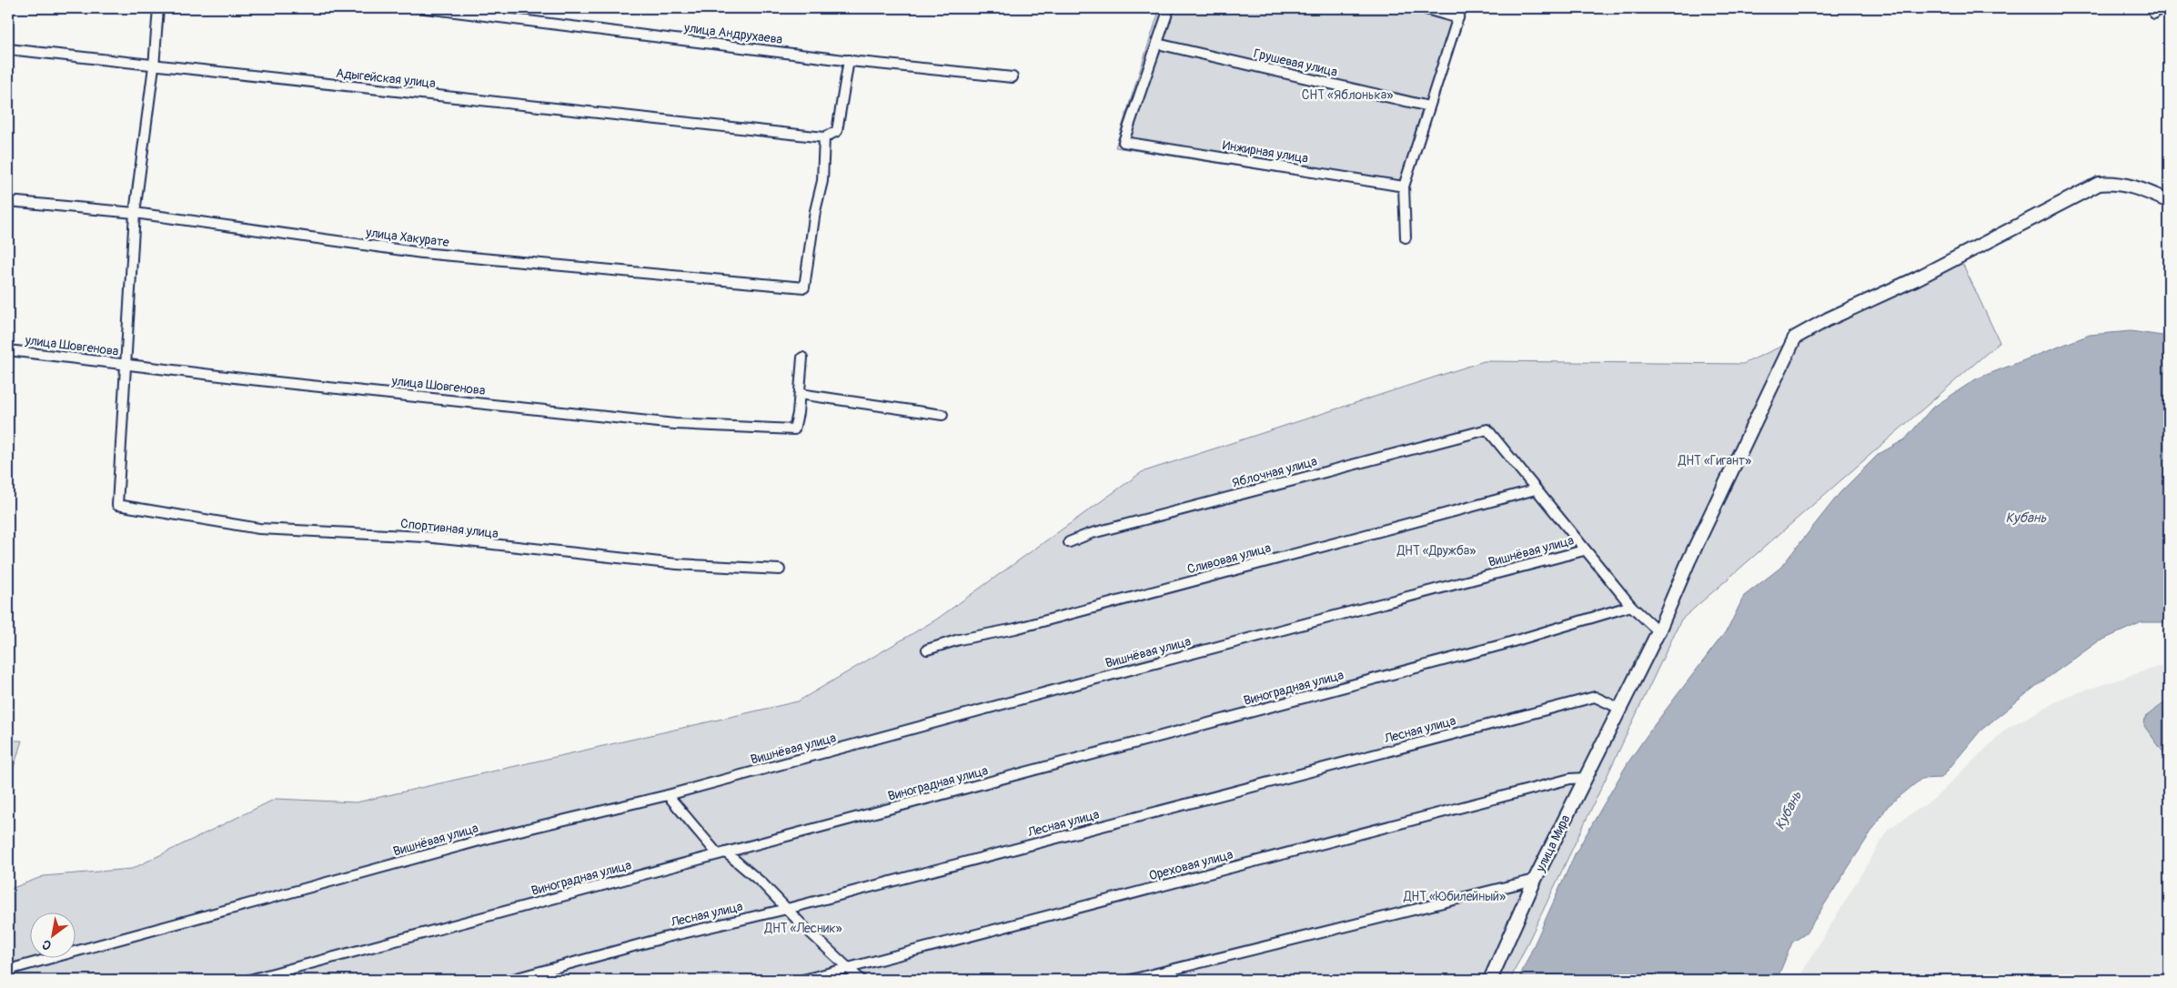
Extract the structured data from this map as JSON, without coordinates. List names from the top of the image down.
{
  "streets": {
    "street": [
      "улица Андрухаева",
      "Грушевая улица",
      "Адыгейская улица",
      "Инжирная улица",
      "улица Хакурате",
      "улица Шовгенова",
      "Яблочная улица",
      "Спортивная улица",
      "Вишнёвая улица",
      "Сливовая улица",
      "Виноградная улица",
      "Лесная улица",
      "улица Мира",
      "Ореховая улица"
    ]
  },
  "crossings": [
    ["Грушевая улица", "Инжирная улица"],
    ["Адыгейская улица", "улица Хакурате"],
    ["улица Шовгенова", "Спортивная улица"],
    ["Яблочная улица", "Сливовая улица"],
    ["Лесная улица", "улица Мира"],
    ["улица Мира", "Ореховая улица"]
  ],
  "water": ["Кубань"],
  "parks": [
    "СНТ «Яблонька»",
    "ДНТ «Гигант»",
    "ДНТ «Дружба»",
    "ДНТ «Юбилейный»",
    "ДНТ «Лесник»"
  ],
  "north": "bottom left"
}
